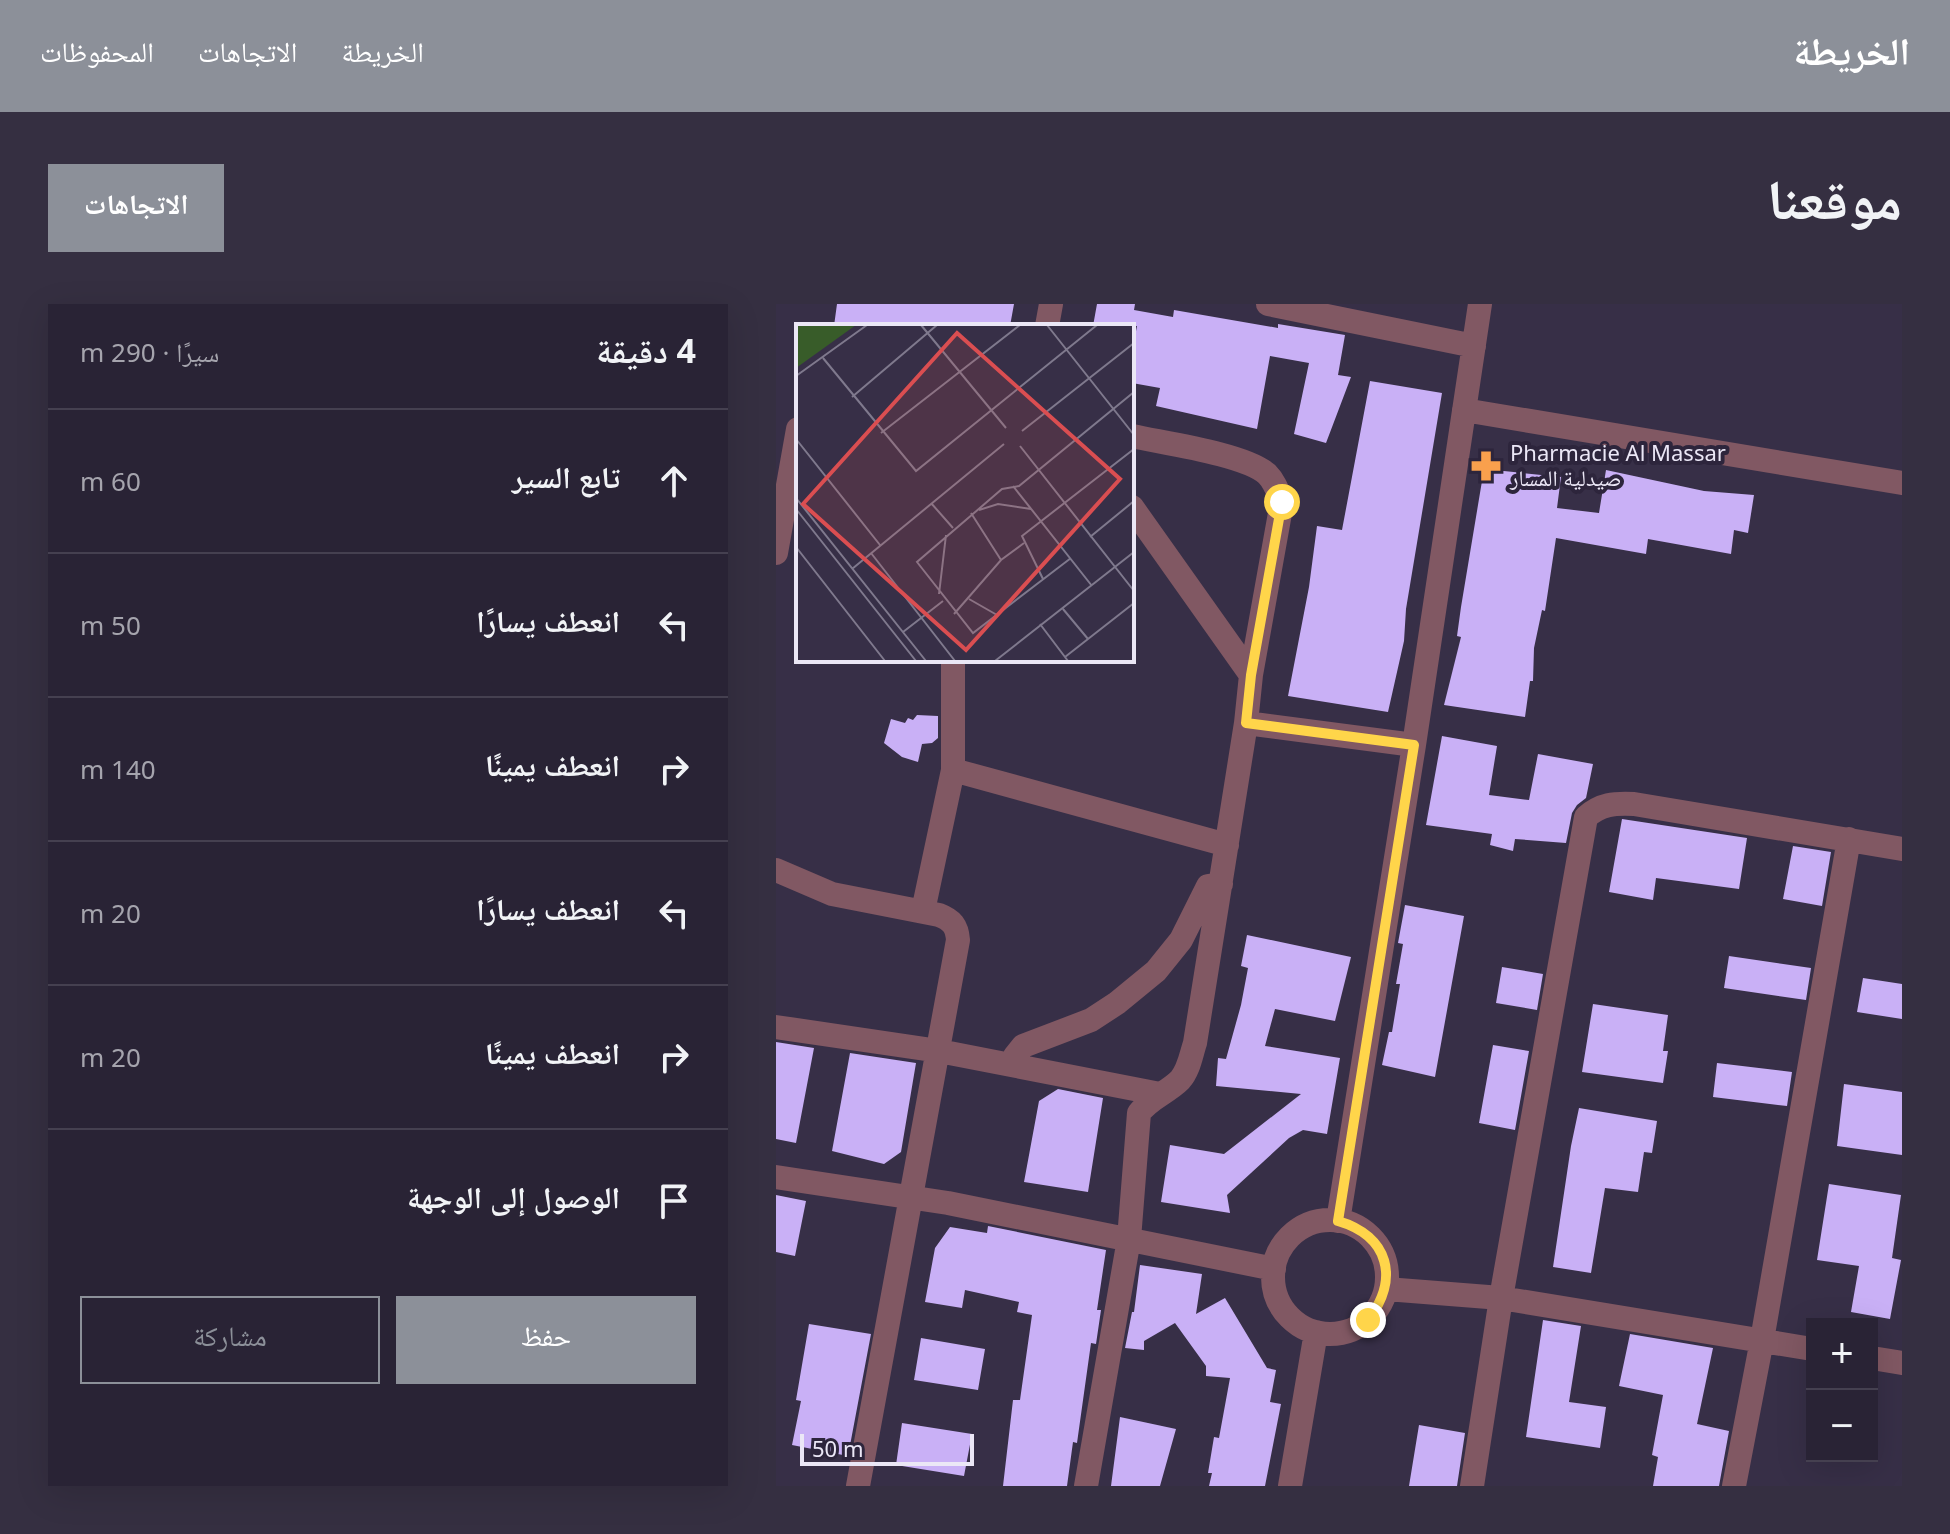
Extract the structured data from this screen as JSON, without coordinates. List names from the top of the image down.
{
  "places": {
    "pharmacy": ["Pharmacie Al Massar صيدلية المسار"]
  },
  "scale_bar": "50 m",
  "page": {
    "header": "الخريطة",
    "nav": ["الخريطة", "الاتجاهات", "المحفوظات"],
    "title": "موقعنا",
    "buttons": [
      "الاتجاهات",
      ["حفظ", "مشاركة"]
    ],
    "heading": ["4 دقيقة", "سيرًا · 290 m"],
    "list": [
      ["تابع السير", "60 m"],
      ["انعطف يسارًا", "50 m"],
      ["انعطف يمينًا", "140 m"],
      ["انعطف يسارًا", "20 m"],
      ["انعطف يمينًا", "20 m"],
      "الوصول إلى الوجهة"
    ],
    "map_buttons": ["+", "−"],
    "scale": "50 m"
  }
}
